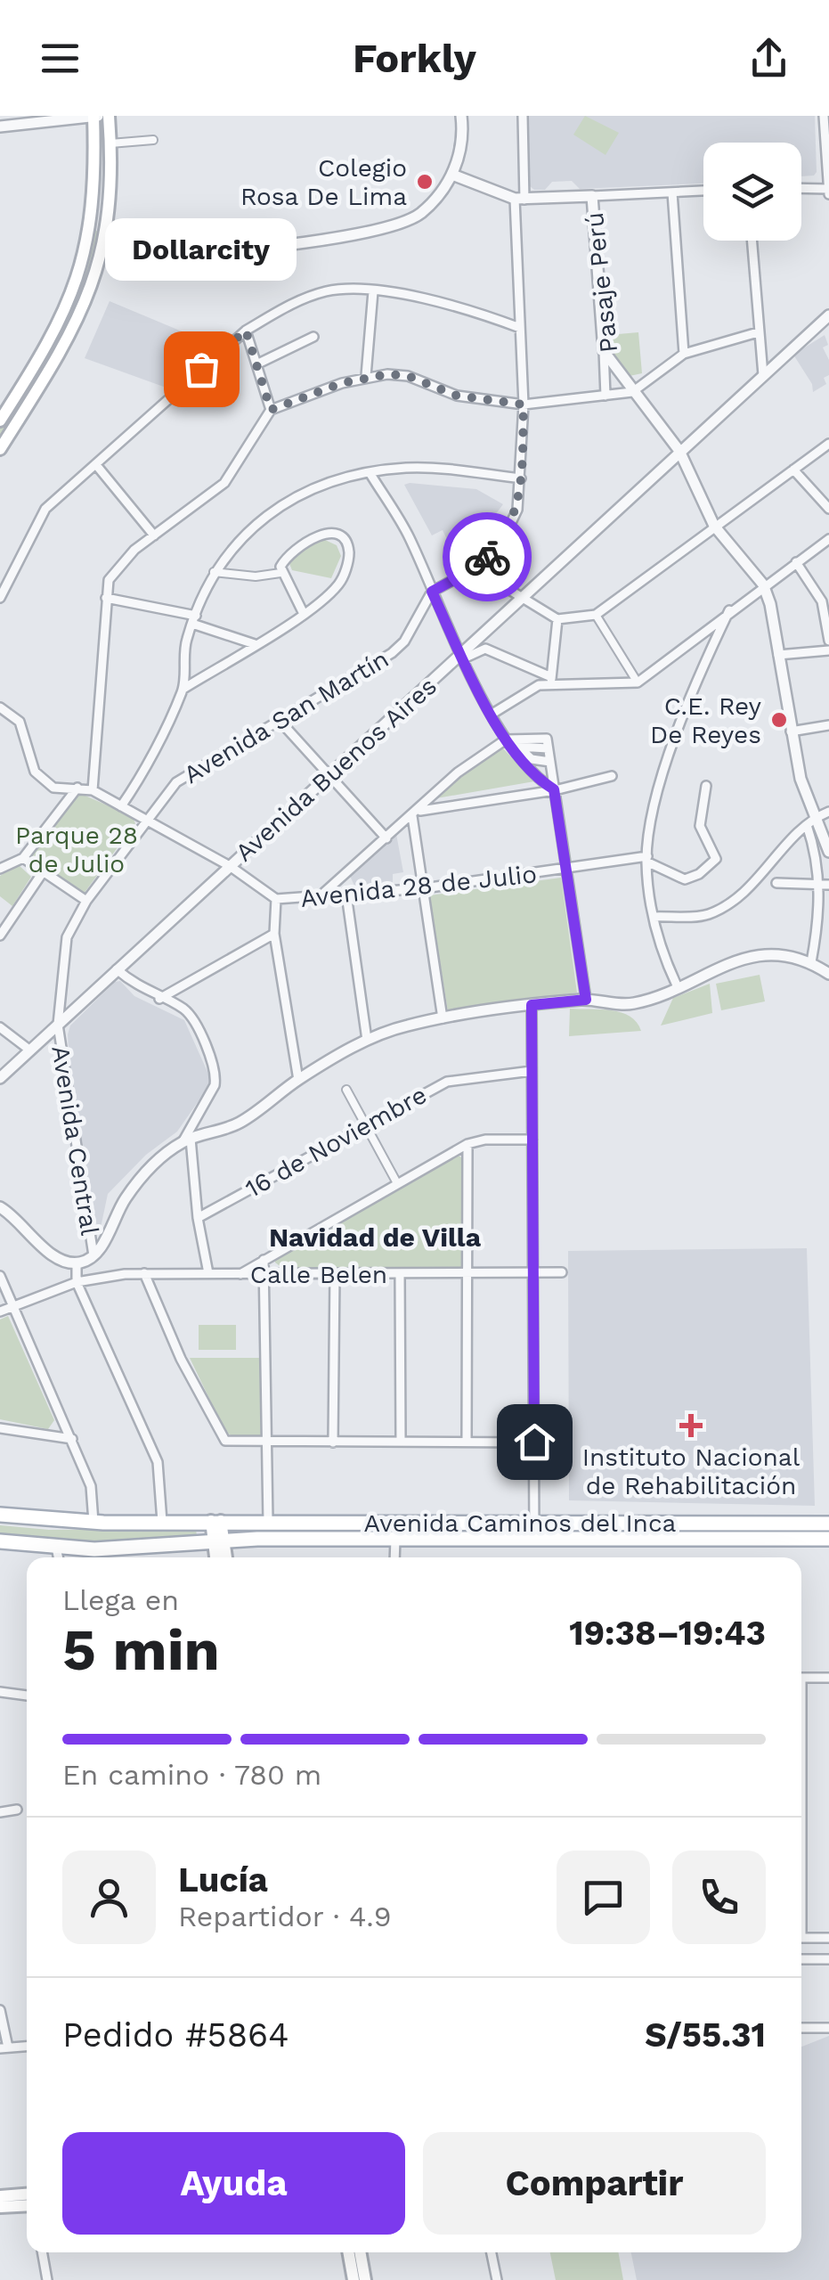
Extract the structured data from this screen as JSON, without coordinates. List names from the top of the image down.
{
  "streets": {
    "main road": ["Avenida Caminos del Inca"],
    "street": [
      "Pasaje Perú",
      "Avenida San Martín",
      "Avenida Buenos Aires",
      "Avenida 28 de Julio",
      "Avenida Central",
      "16 de Noviembre",
      "Calle Belen"
    ]
  },
  "crossings": [
    ["Pasaje Perú", "Avenida Buenos Aires"],
    ["Avenida San Martín", "Avenida Buenos Aires"],
    ["Avenida San Martín", "Avenida 28 de Julio"],
    ["Avenida San Martín", "Avenida Central"],
    ["Avenida Buenos Aires", "Avenida 28 de Julio"],
    ["Avenida Buenos Aires", "Avenida Central"]
  ],
  "districts": ["Navidad de Villa"],
  "parks": ["Parque 28 de Julio"],
  "places": {
    "other": ["Colegio Rosa De Lima", "Dollarcity", "C.E. Rey De Reyes"],
    "health": ["Instituto Nacional de Rehabilitación"]
  },
  "page": {
    "header": "Forkly",
    "bubble": "Dollarcity",
    "heading": ["5 min", "Llega en", "19:38–19:43"],
    "panel": [
      "Lucía",
      "Repartidor · 4.9",
      "Pedido #5864",
      "S/55.31"
    ],
    "bar": "En camino · 780 m",
    "buttons": ["Ayuda", "Compartir"]
  }
}
